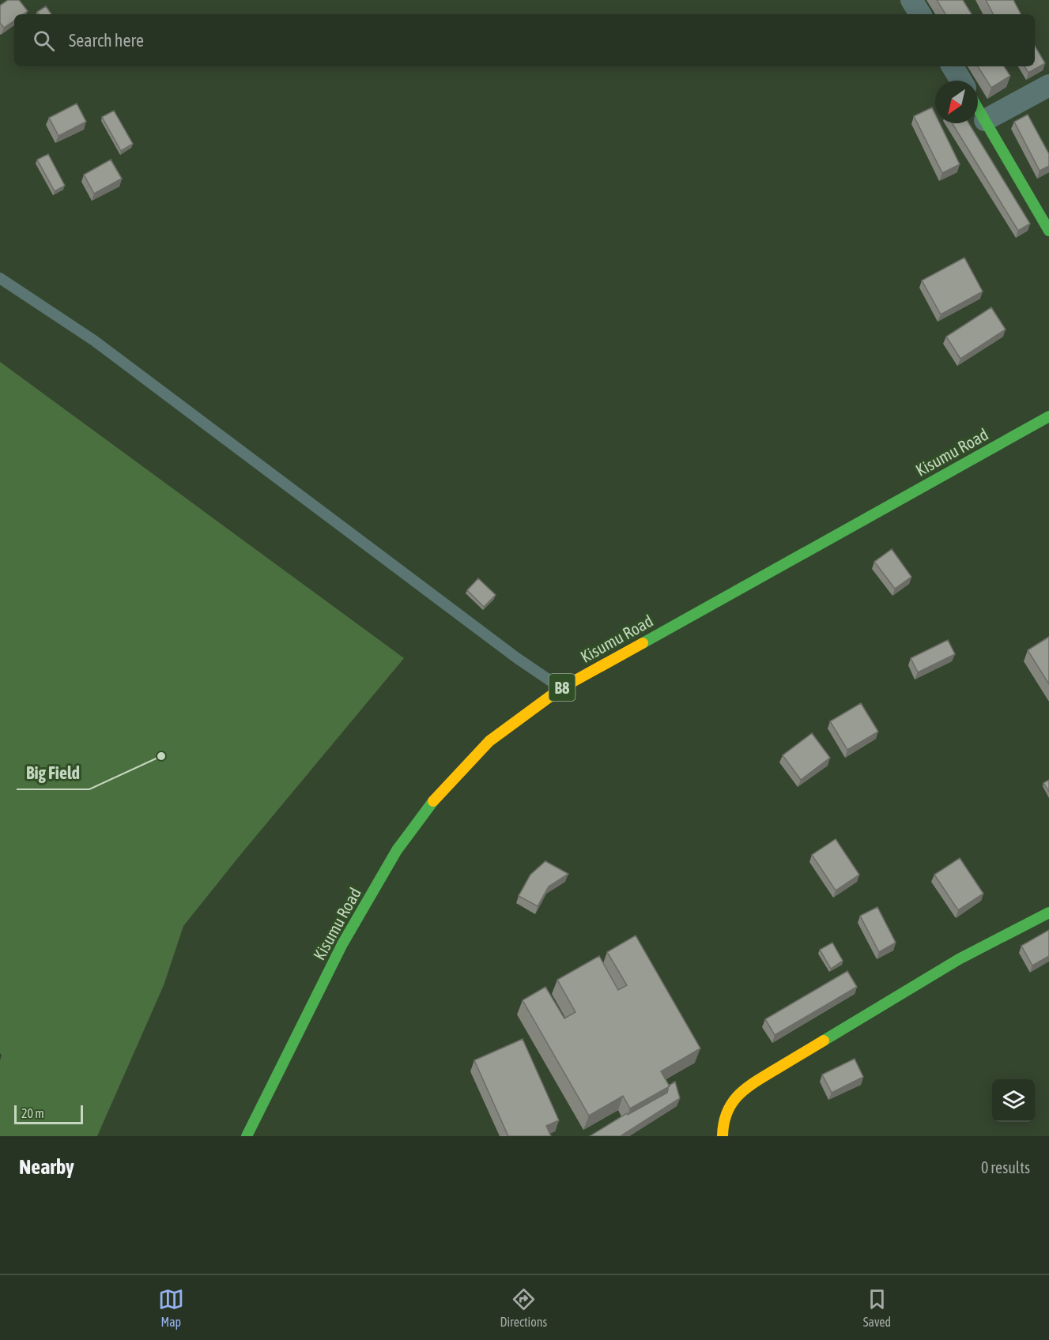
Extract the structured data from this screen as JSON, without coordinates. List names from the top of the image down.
{
  "streets": {
    "main road": ["Kisumu Road", "B8"]
  },
  "places": ["Big Field"],
  "scale_bar": "20 m",
  "north": "bottom left",
  "page": {
    "search": "Search here",
    "scale": "20 m",
    "heading": ["Nearby", "0 results"],
    "nav": ["Map", "Directions", "Saved"]
  }
}
